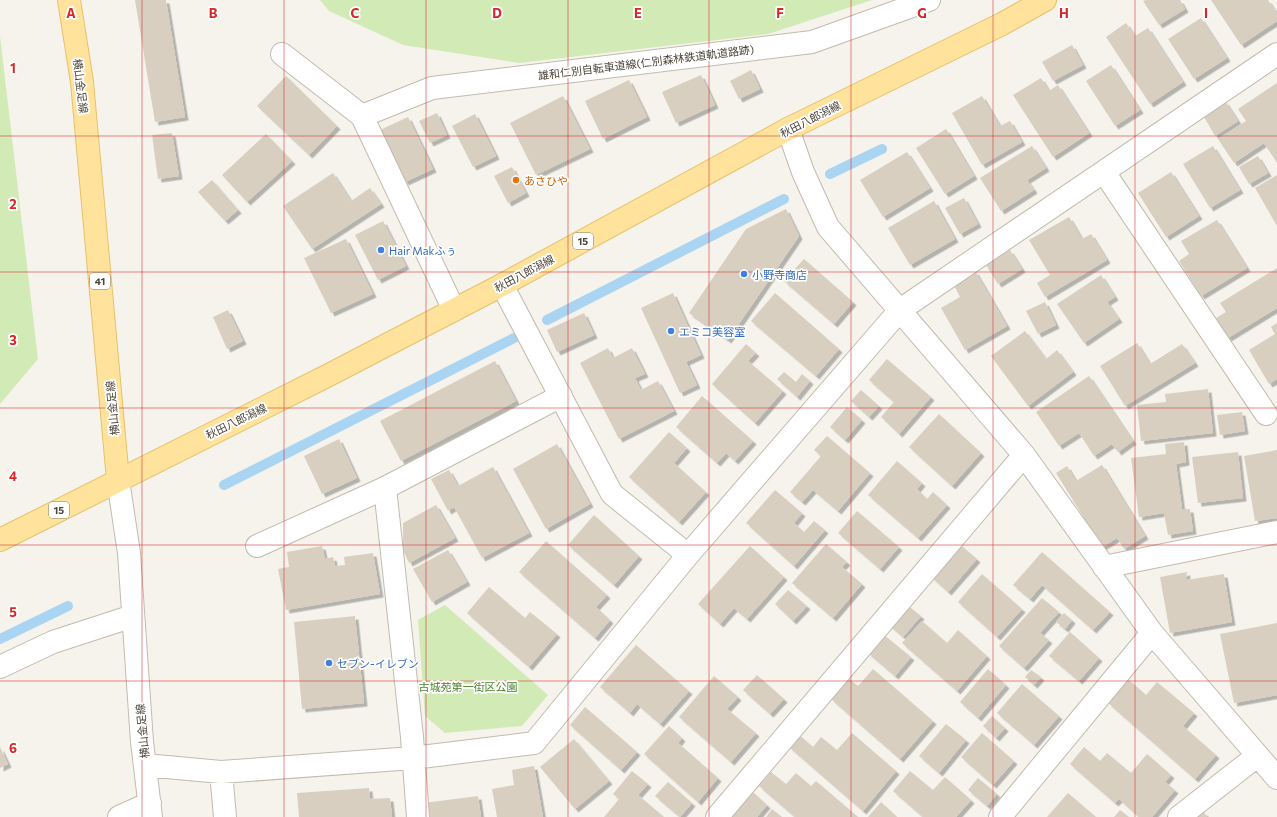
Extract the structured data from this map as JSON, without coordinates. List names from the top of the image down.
{
  "streets": {
    "main road": [
      "横山金足線",
      "秋田八郎潟線",
      "15",
      "41"
    ],
    "street": ["雄和仁別自転車道線(仁別森林鉄道軌道路跡)"]
  },
  "crossings": [
    ["横山金足線", "秋田八郎潟線"]
  ],
  "parks": ["古城苑第一街区公園"],
  "places": [
    "あさひや",
    "Hair Makふぅ",
    "小野寺商店",
    "エミコ美容室",
    "セブン-イレブン"
  ],
  "grid": {
    "columns": [
      "A",
      "B",
      "C",
      "D",
      "E",
      "F",
      "G",
      "H",
      "I"
    ],
    "rows": [
      "1",
      "2",
      "3",
      "4",
      "5",
      "6"
    ]
  }
}
